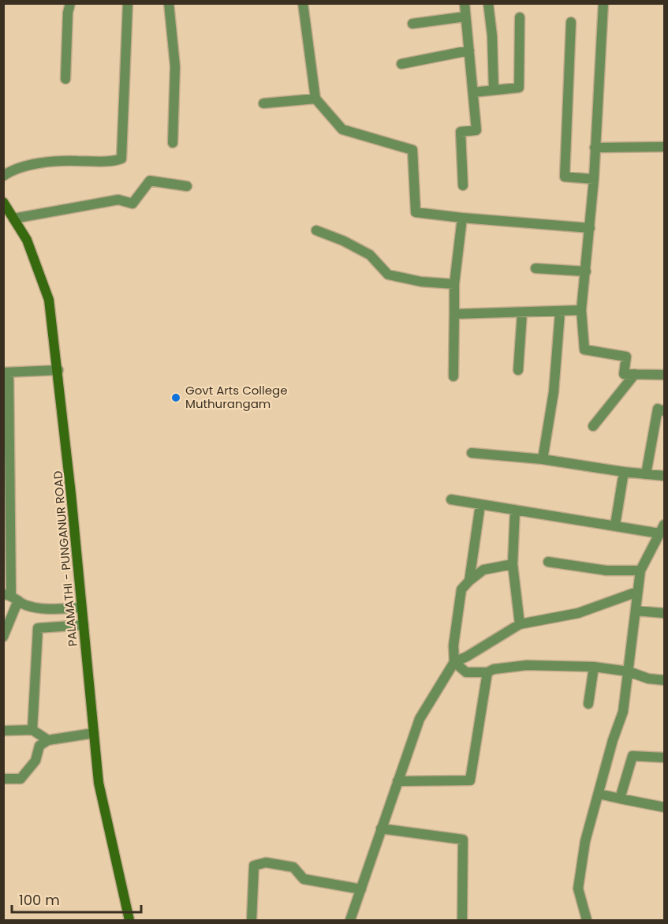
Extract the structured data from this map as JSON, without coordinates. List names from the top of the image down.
{
  "streets": {
    "street": ["PALAMATHI - PUNGANUR ROAD"]
  },
  "places": ["Govt Arts College Muthurangam"],
  "scale_bar": "100 m"
}
